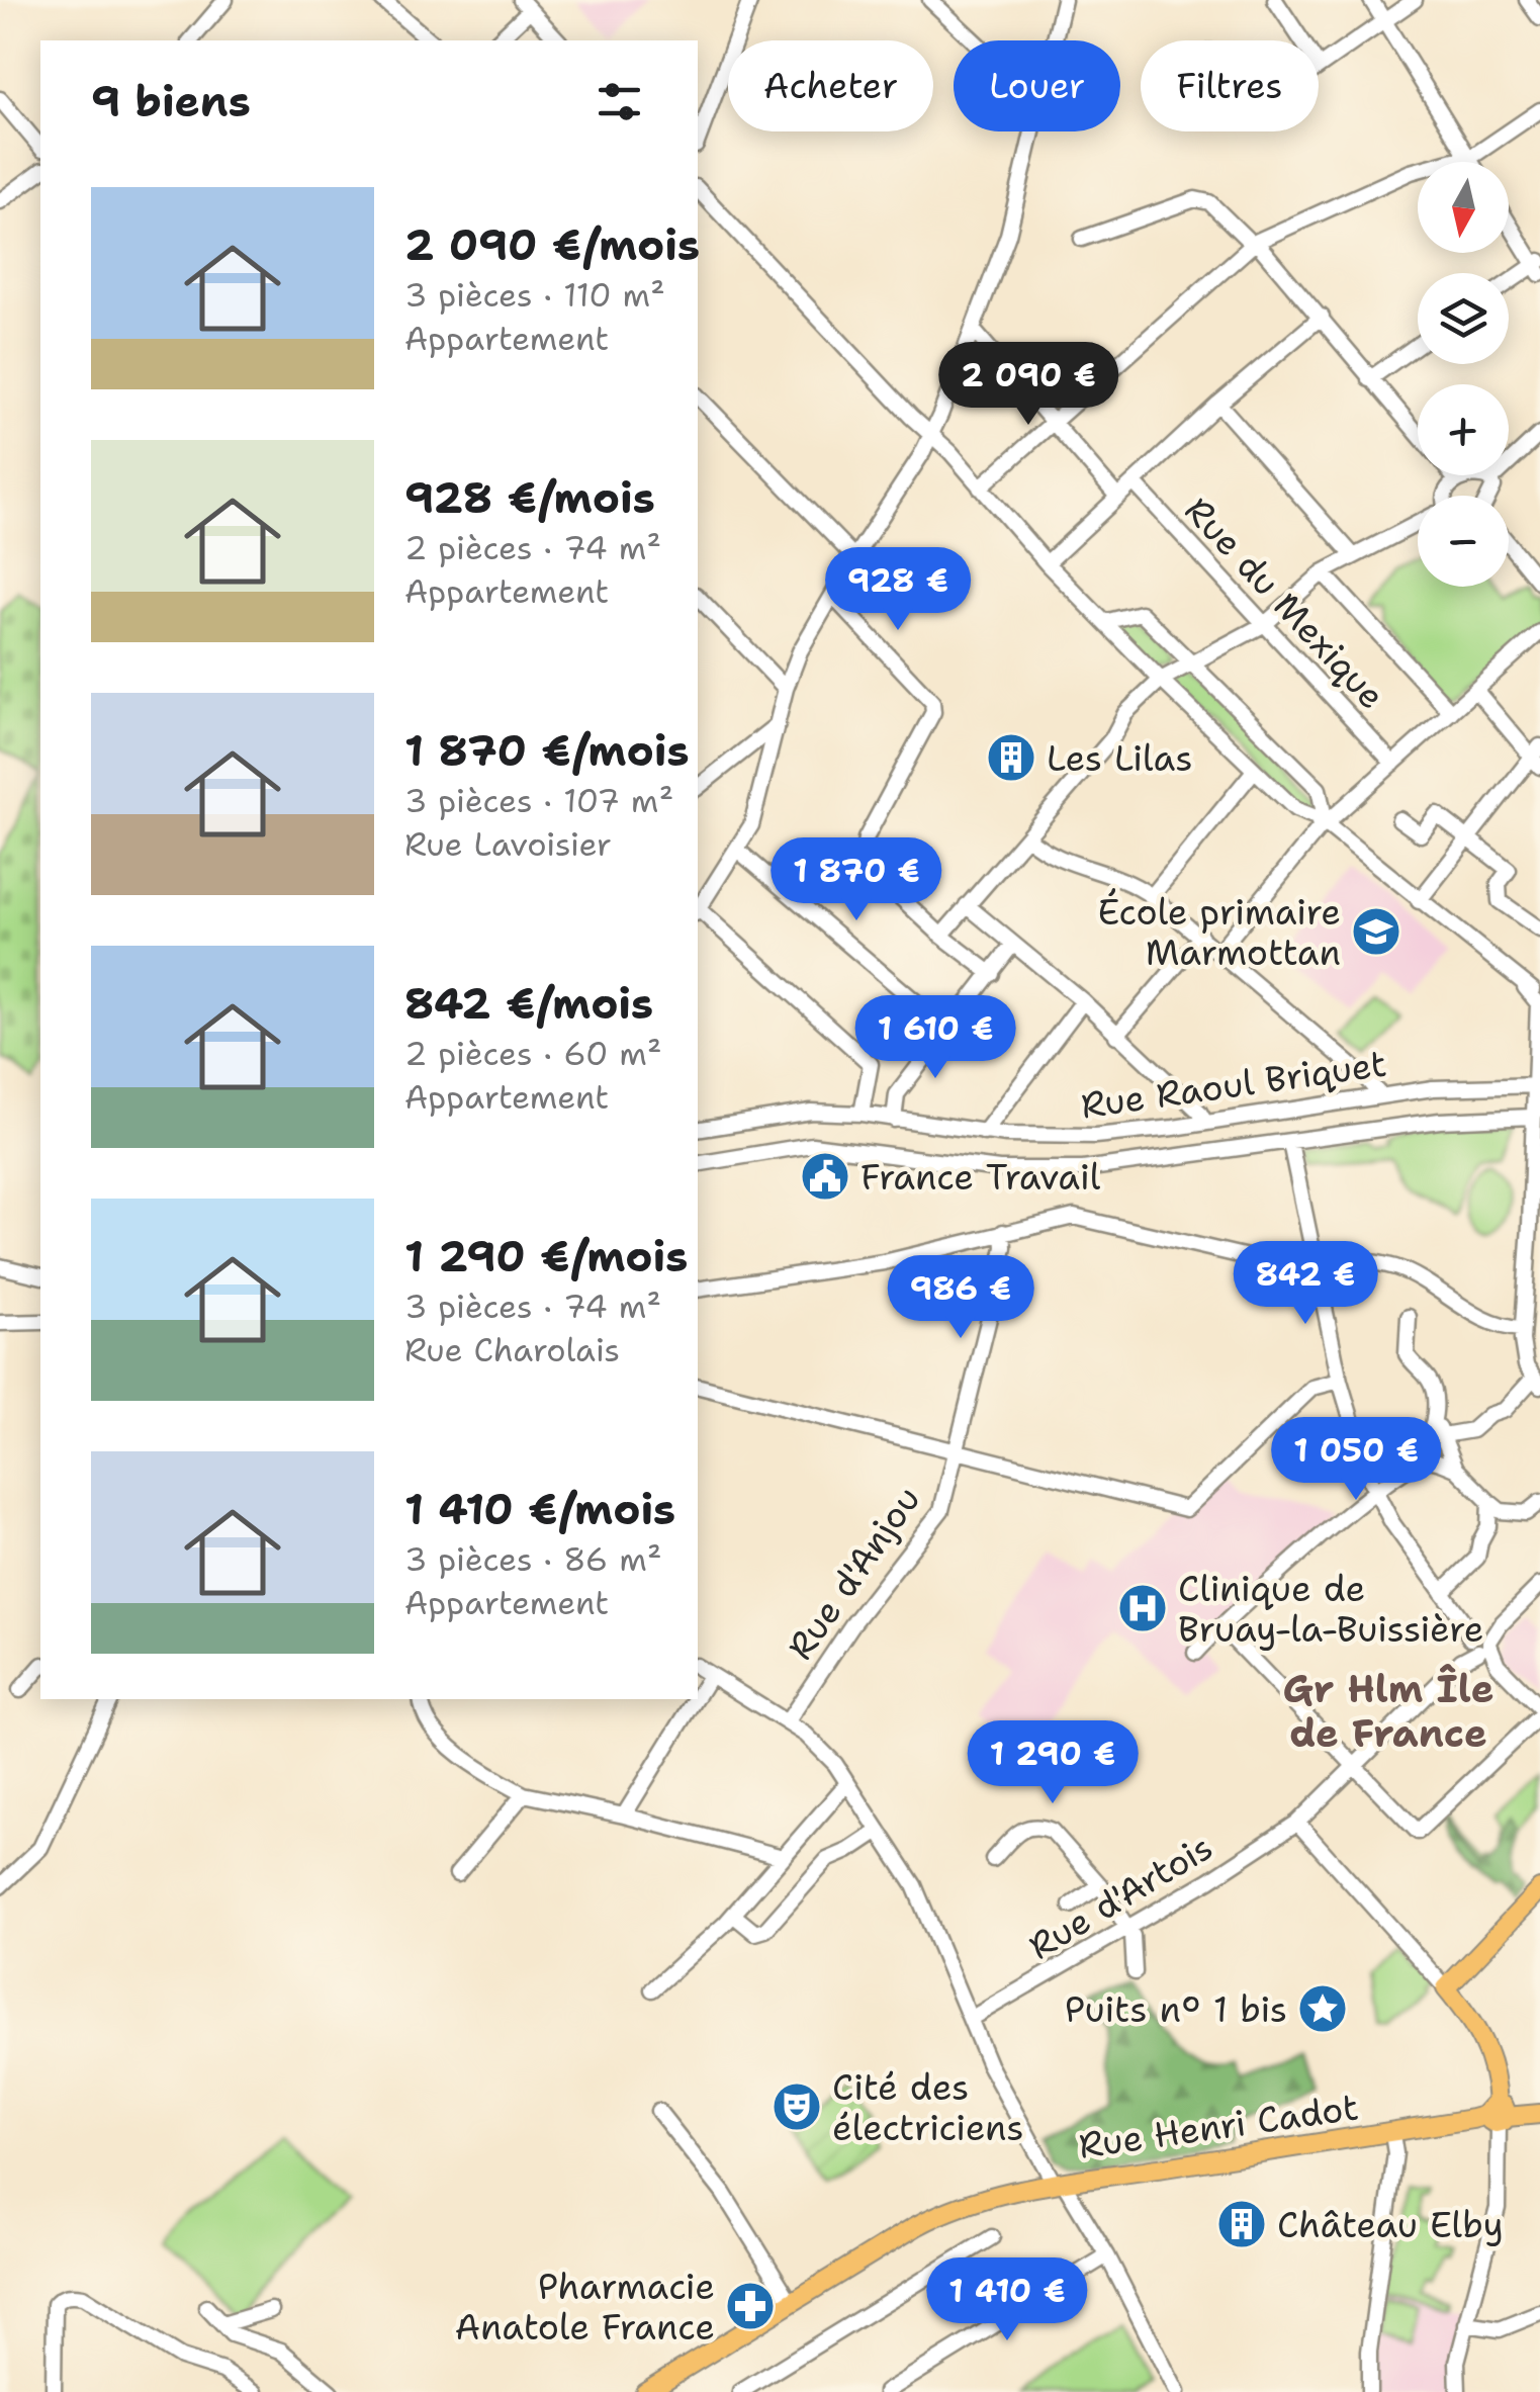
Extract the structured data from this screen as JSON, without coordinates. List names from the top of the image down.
{
  "streets": {
    "main road": ["Rue Henri Cadot"],
    "street": [
      "Rue du Mexique",
      "Rue Raoul Briquet",
      "Rue d'Anjou",
      "Rue d'Artois"
    ]
  },
  "districts": ["Gr Hlm Île de France"],
  "places": {
    "building": ["Les Lilas", "Château Elby"],
    "school or university": ["École primaire Marmottan"],
    "public building": ["France Travail"],
    "hospital": ["Clinique de Bruay-la-Buissière"],
    "place": ["Puits n° 1 bis"],
    "theatre": ["Cité des électriciens"],
    "pharmacy": ["Pharmacie Anatole France"]
  },
  "north": "bottom",
  "page": {
    "chip": ["Acheter", "Louer", "Filtres"],
    "heading": "9 biens",
    "map_buttons": ["+", "−"],
    "list": [
      {
        "name": "2 090 €/mois",
        "note": "3 pièces · 110 m² · Appartement"
      },
      {
        "name": "928 €/mois",
        "note": "2 pièces · 74 m² · Appartement"
      },
      {
        "name": "1 870 €/mois",
        "note": "3 pièces · 107 m² · Rue Lavoisier"
      },
      {
        "name": "842 €/mois",
        "note": "2 pièces · 60 m² · Appartement"
      },
      {
        "name": "1 290 €/mois",
        "note": "3 pièces · 74 m² · Rue Charolais"
      },
      {
        "name": "1 410 €/mois",
        "note": "3 pièces · 86 m² · Appartement"
      }
    ],
    "price": [
      "2 090 €",
      "928 €",
      "1 870 €",
      "1 610 €",
      "842 €",
      "986 €",
      "1 050 €",
      "1 290 €",
      "1 410 €"
    ]
  }
}
